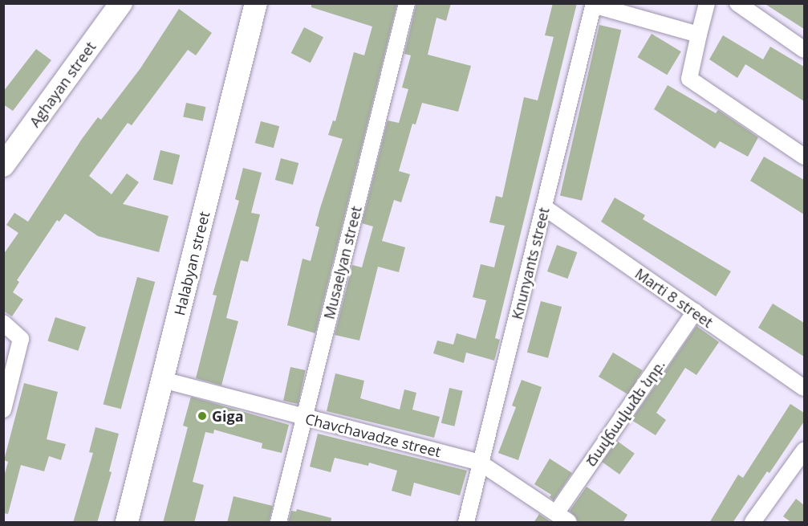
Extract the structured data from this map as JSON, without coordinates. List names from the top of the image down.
{
  "streets": {
    "main road": ["Aghayan street", "Halabyan street"],
    "street": [
      "Musaelyan street",
      "Knunyants street",
      "Marti 8 street",
      "Ճավճավաձե նրբ.",
      "Chavchavadze street"
    ]
  },
  "crossings": [
    ["Musaelyan street", "Chavchavadze street"],
    ["Halabyan street", "Chavchavadze street"],
    ["Knunyants street", "Marti 8 street"],
    ["Knunyants street", "Chavchavadze street"],
    ["Marti 8 street", "Ճավճավաձե նրբ."],
    ["Ճավճավաձե նրբ.", "Chavchavadze street"]
  ],
  "places": ["Giga"]
}
